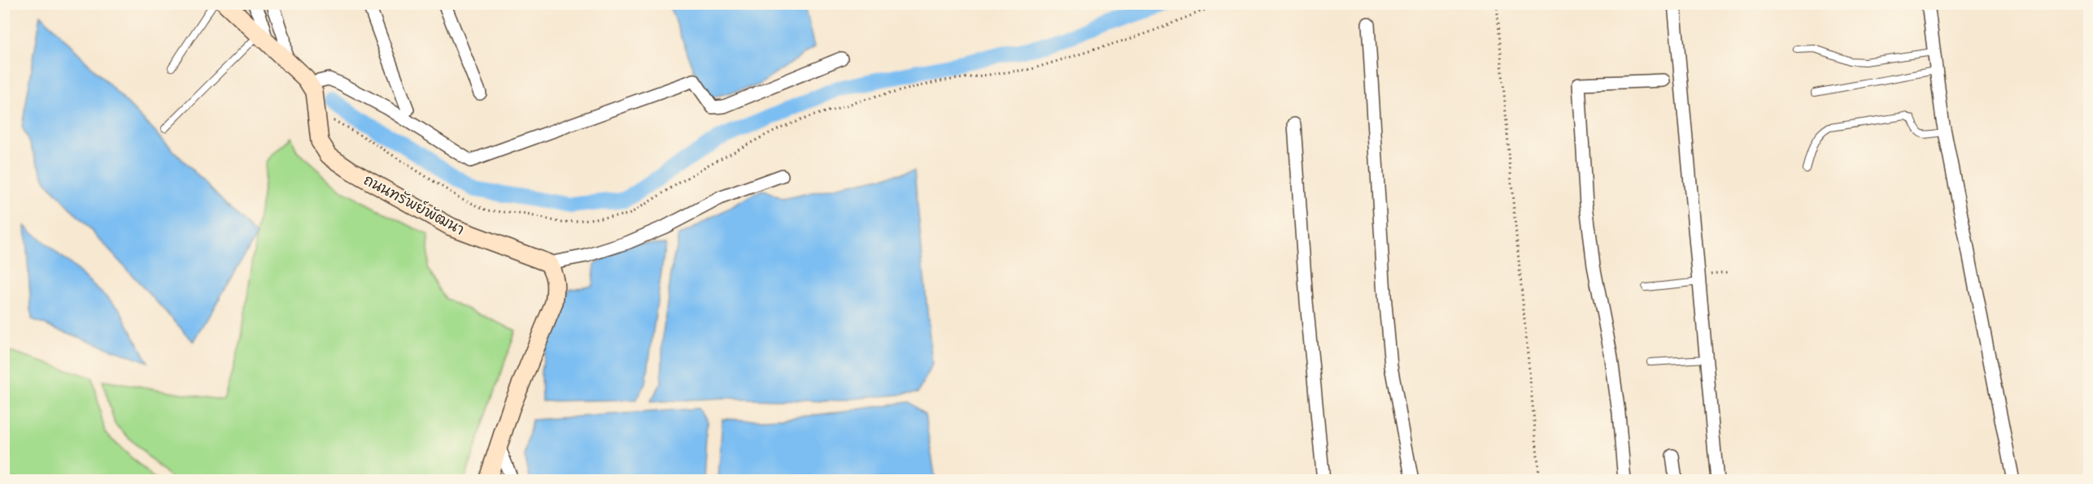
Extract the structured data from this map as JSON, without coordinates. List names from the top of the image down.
{
  "streets": {
    "street": ["ถนนทรัพย์พัฒนา"]
  }
}
